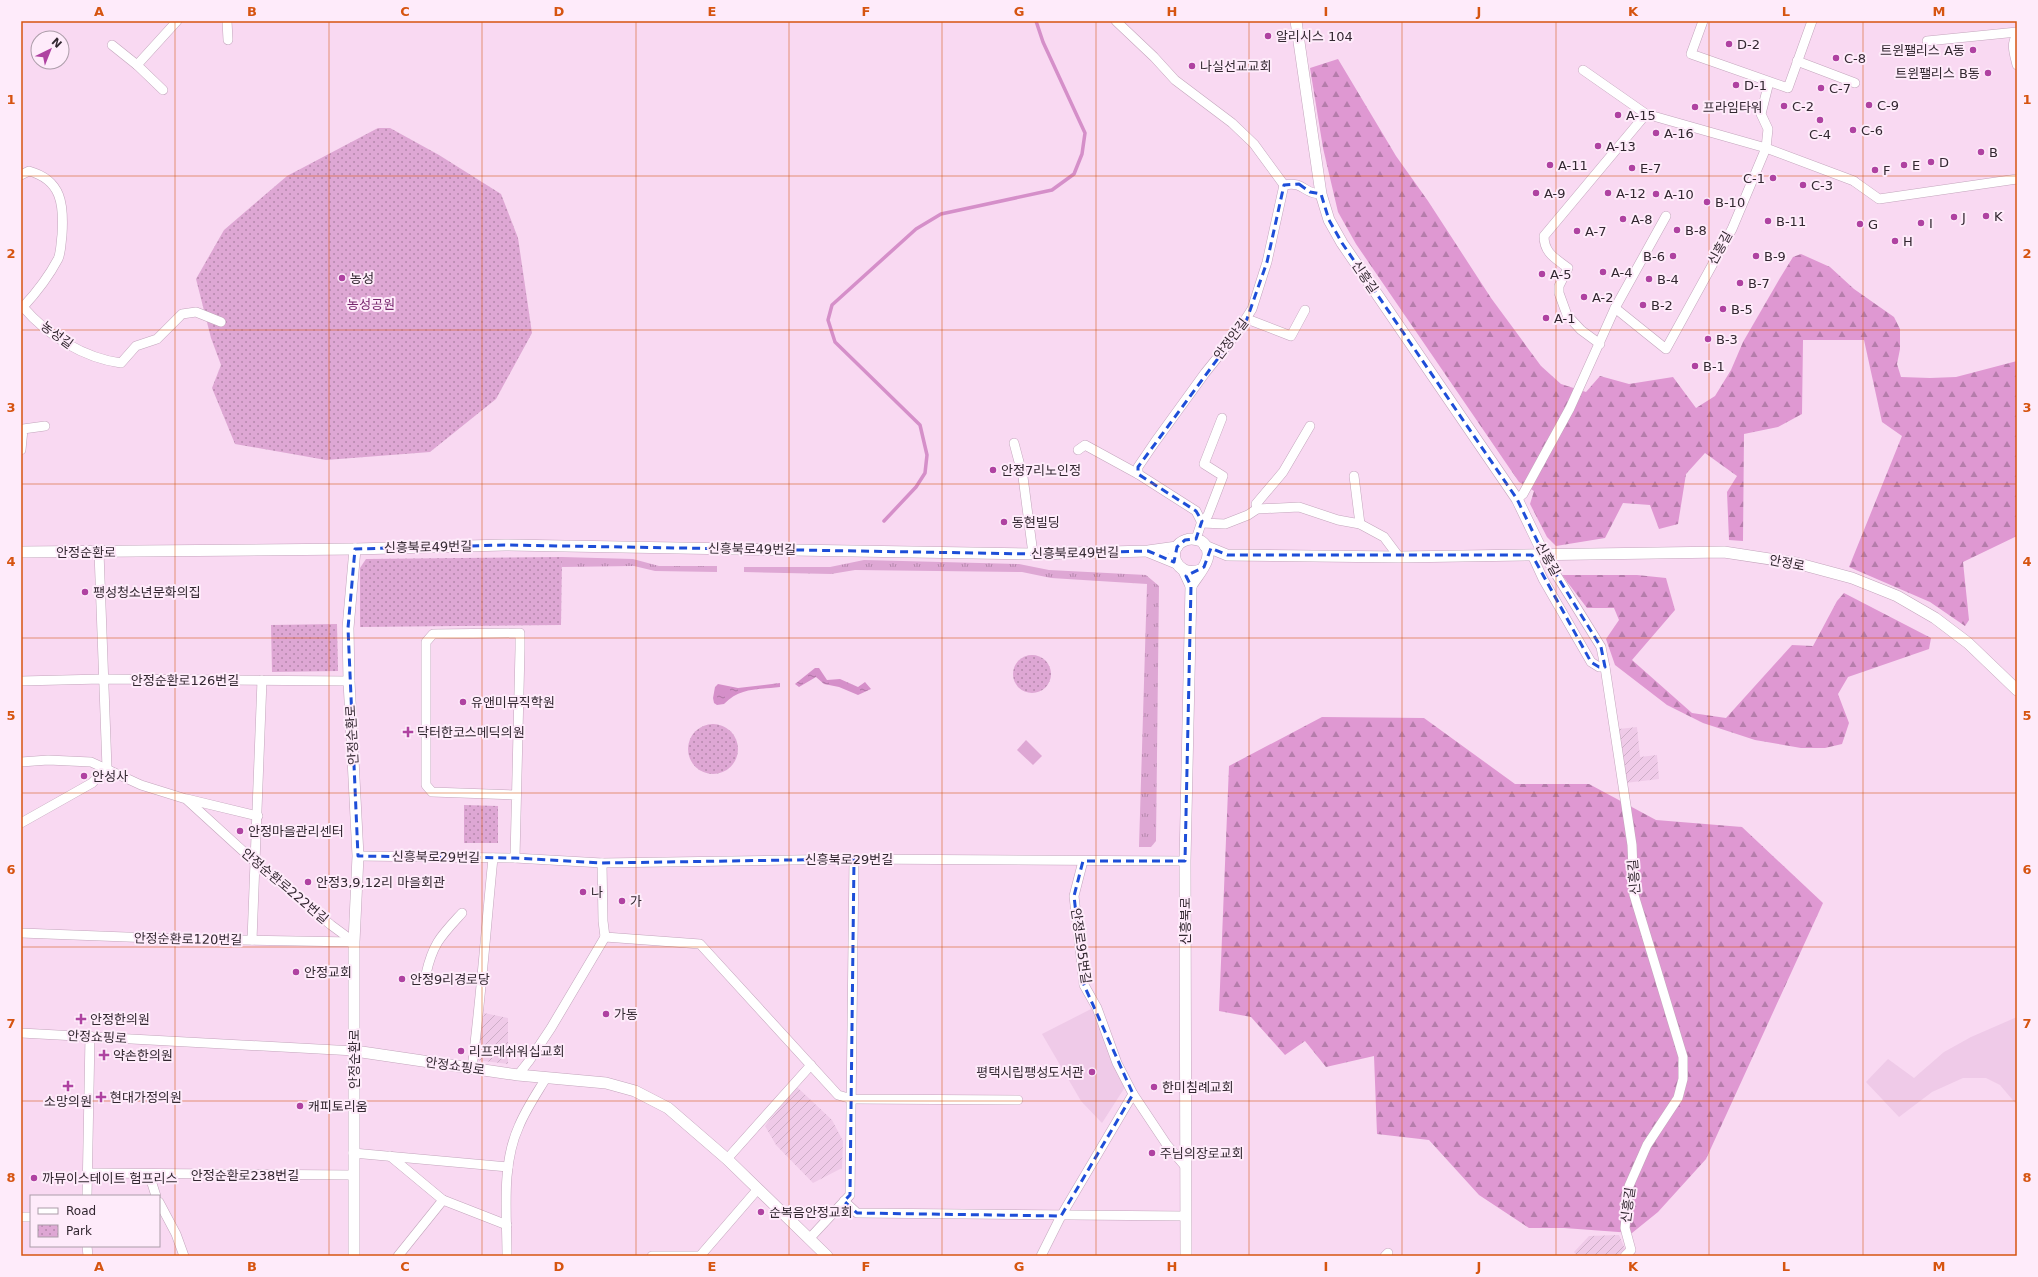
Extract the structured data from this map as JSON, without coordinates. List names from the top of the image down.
{
  "streets": {
    "street": [
      "신흥길",
      "농성길",
      "안정안길",
      "신흥북로49번길",
      "안정순환로",
      "안정로",
      "안정순환로126번길",
      "신흥북로29번길",
      "안정순환로222번길",
      "신흥북로",
      "안정순환로120번길",
      "안정로95번길",
      "안정쇼핑로",
      "안정순환로238번길"
    ]
  },
  "crossings": [
    ["신흥길", "안정로"],
    ["신흥북로49번길", "안정순환로"],
    ["안정순환로", "안정순환로126번길"],
    ["안정순환로", "신흥북로29번길"],
    ["안정순환로", "안정순환로222번길"],
    ["안정순환로", "안정순환로120번길"],
    ["안정순환로", "안정쇼핑로"],
    ["안정순환로", "안정순환로238번길"],
    ["신흥북로29번길", "신흥북로"],
    ["신흥북로29번길", "안정로95번길"],
    ["안정순환로222번길", "안정순환로120번길"],
    ["신흥북로", "안정로95번길"]
  ],
  "parks": ["농성공원"],
  "places": {
    "other": [
      "알리시스 104",
      "D-2",
      "트윈팰리스 A동",
      "C-8",
      "나실선교교회",
      "트윈팰리스 B동",
      "D-1",
      "C-7",
      "C-9",
      "C-2",
      "프라임타워",
      "A-15",
      "C-4",
      "C-6",
      "A-16",
      "A-13",
      "B",
      "D",
      "A-11",
      "E",
      "E-7",
      "F",
      "C-1",
      "C-3",
      "A-9",
      "A-12",
      "A-10",
      "B-10",
      "K",
      "J",
      "A-8",
      "B-11",
      "I",
      "G",
      "B-8",
      "A-7",
      "H",
      "B-6",
      "B-9",
      "A-4",
      "A-5",
      "농성",
      "B-4",
      "B-7",
      "A-2",
      "B-2",
      "B-5",
      "A-1",
      "B-3",
      "B-1",
      "안정7리노인정",
      "동현빌딩",
      "팽성청소년문화의집",
      "유앤미뮤직학원",
      "안성사",
      "안정마을관리센터",
      "안정3,9,12리 마을회관",
      "나",
      "가",
      "안정교회",
      "안정9리경로당",
      "가동",
      "리프레쉬워십교회",
      "평택시립팽성도서관",
      "한미침례교회",
      "캐피토리움",
      "주님의장로교회",
      "까뮤이스테이트 험프리스",
      "순복음안정교회"
    ],
    "health": [
      "닥터한코스메딕의원",
      "안정한의원",
      "약손한의원",
      "소망의원",
      "현대가정의원"
    ]
  },
  "legend": ["Road", "Park"],
  "north": "top right",
  "grid": {
    "columns": [
      "A",
      "B",
      "C",
      "D",
      "E",
      "F",
      "G",
      "H",
      "I",
      "J",
      "K",
      "L",
      "M"
    ],
    "rows": [
      "1",
      "2",
      "3",
      "4",
      "5",
      "6",
      "7",
      "8"
    ]
  }
}
